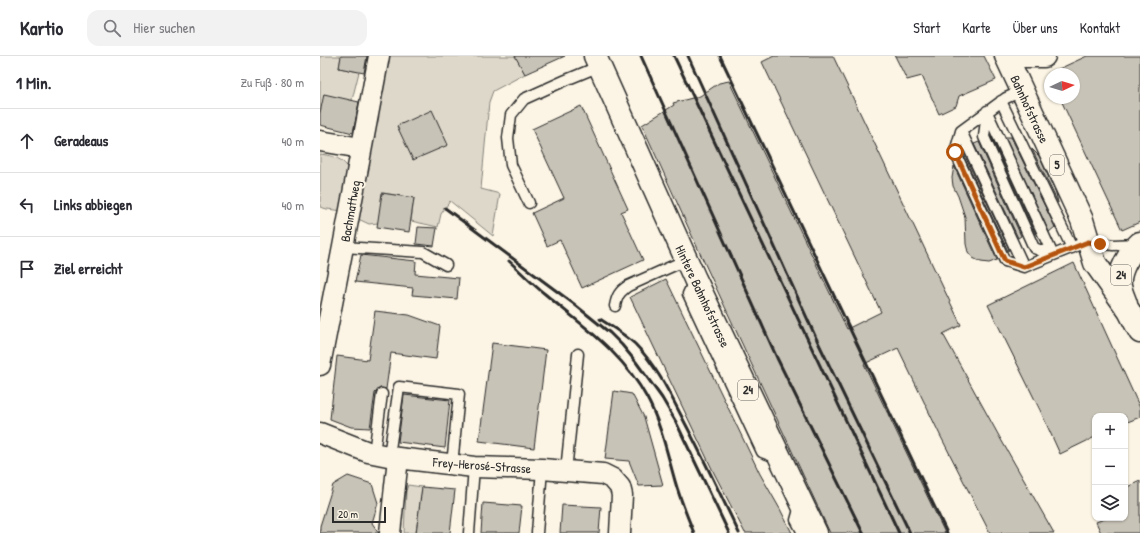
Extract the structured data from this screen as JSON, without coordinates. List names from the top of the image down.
{
  "streets": {
    "main road": [
      "Bahnhofstrasse",
      "5",
      "24",
      "Hintere Bahnhofstrasse"
    ],
    "street": ["Bachmattweg", "Frey-Herosé-Strasse"]
  },
  "crossings": [
    ["Bahnhofstrasse", "24"]
  ],
  "scale_bar": "20 m",
  "north": "right",
  "page": {
    "header": "Kartio",
    "search": "Hier suchen",
    "nav": [
      "Start",
      "Karte",
      "Über uns",
      "Kontakt"
    ],
    "heading": ["1 Min.", "Zu Fuß · 80 m"],
    "list": [
      ["Geradeaus", "40 m"],
      ["Links abbiegen", "40 m"],
      "Ziel erreicht"
    ],
    "map_buttons": ["+", "−"],
    "scale": "20 m"
  }
}
